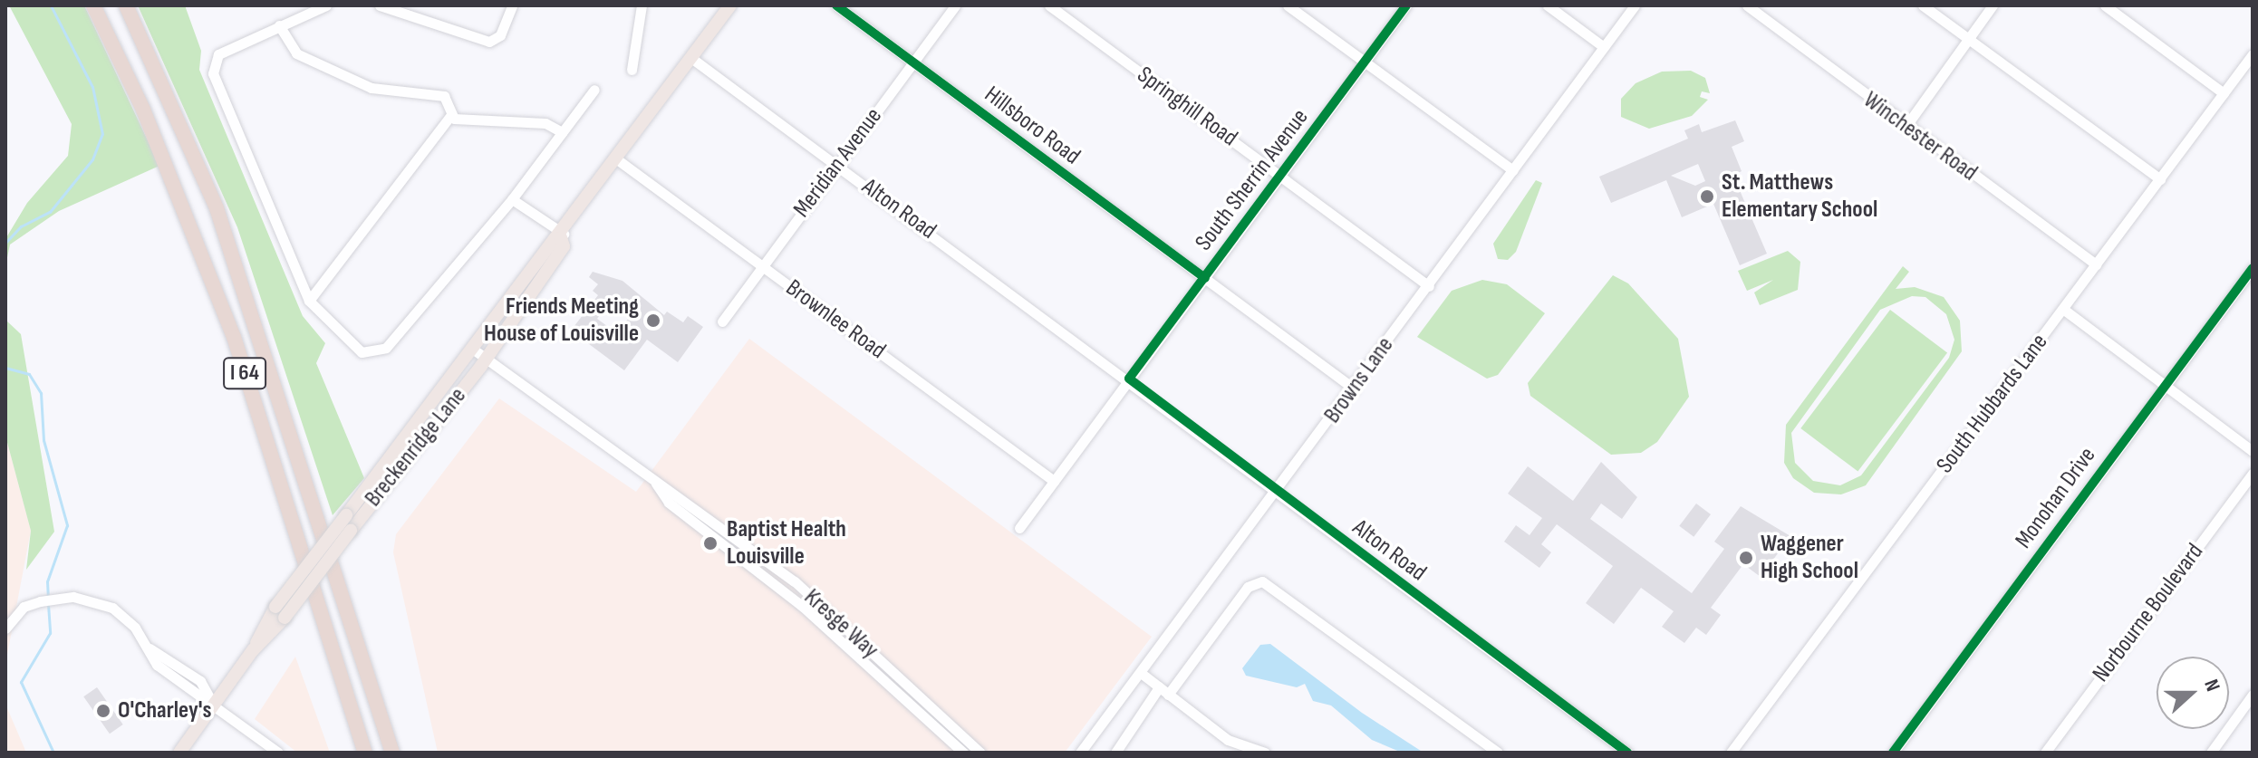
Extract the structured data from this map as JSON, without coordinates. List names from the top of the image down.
{
  "streets": {
    "highway": ["I 64"],
    "main road": ["Breckenridge Lane"],
    "street": [
      "Springhill Road",
      "Hillsboro Road",
      "Winchester Road",
      "Meridian Avenue",
      "South Sherrin Avenue",
      "Alton Road",
      "Brownlee Road",
      "Browns Lane",
      "South Hubbards Lane",
      "Monohan Drive",
      "Norbourne Boulevard",
      "Kresge Way"
    ]
  },
  "crossings": [
    ["Springhill Road", "South Sherrin Avenue"],
    ["Springhill Road", "Browns Lane"],
    ["Hillsboro Road", "Meridian Avenue"],
    ["Hillsboro Road", "South Sherrin Avenue"],
    ["Hillsboro Road", "Browns Lane"],
    ["Winchester Road", "South Hubbards Lane"],
    ["Meridian Avenue", "Alton Road"],
    ["Meridian Avenue", "Brownlee Road"],
    ["South Sherrin Avenue", "Alton Road"],
    ["South Sherrin Avenue", "Brownlee Road"],
    ["Alton Road", "Browns Lane"],
    ["Alton Road", "Breckenridge Lane"],
    ["Brownlee Road", "Breckenridge Lane"],
    ["Breckenridge Lane", "Kresge Way"]
  ],
  "places": [
    "St. Matthews Elementary School",
    "Friends Meeting House of Louisville",
    "Baptist Health Louisville",
    "Waggener High School",
    "O'Charley's"
  ],
  "north": "right"
}
